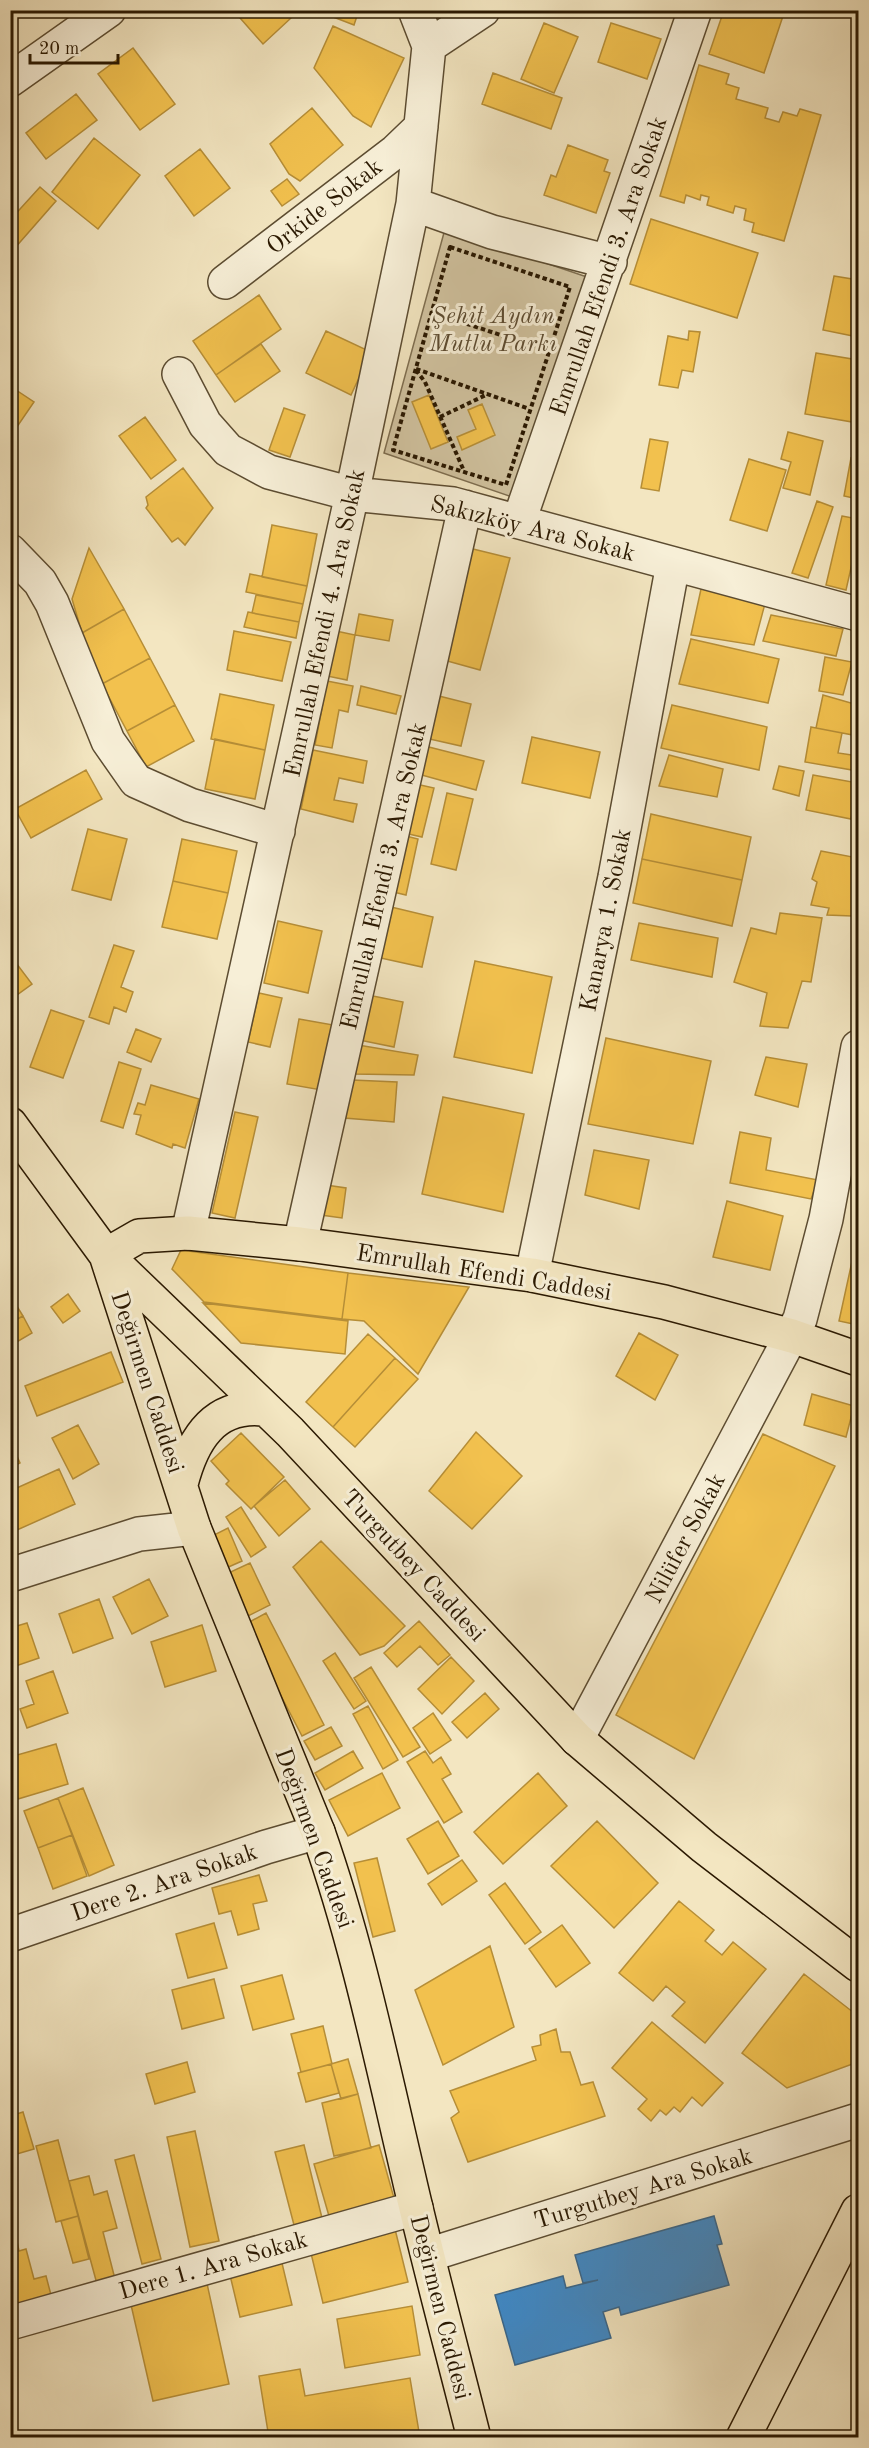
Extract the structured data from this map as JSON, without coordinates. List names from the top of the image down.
{
  "streets": {
    "main road": ["Emrullah Efendi Caddesi", "Değirmen Caddesi", "Turgutbey Caddesi"],
    "street": [
      "Orkide Sokak",
      "Emrullah Efendi 3. Ara Sokak",
      "Sakızköy Ara Sokak",
      "Emrullah Efendi 4. Ara Sokak",
      "Kanarya 1. Sokak",
      "Nilüfer Sokak",
      "Dere 2. Ara Sokak",
      "Turgutbey Ara Sokak",
      "Dere 1. Ara Sokak"
    ]
  },
  "crossings": [
    ["Orkide Sokak", "Emrullah Efendi 4. Ara Sokak"],
    ["Emrullah Efendi 3. Ara Sokak", "Sakızköy Ara Sokak"],
    ["Emrullah Efendi 3. Ara Sokak", "Emrullah Efendi Caddesi"],
    ["Sakızköy Ara Sokak", "Emrullah Efendi 4. Ara Sokak"],
    ["Sakızköy Ara Sokak", "Kanarya 1. Sokak"],
    ["Emrullah Efendi 4. Ara Sokak", "Emrullah Efendi Caddesi"],
    ["Kanarya 1. Sokak", "Emrullah Efendi Caddesi"],
    ["Emrullah Efendi Caddesi", "Değirmen Caddesi"],
    ["Emrullah Efendi Caddesi", "Nilüfer Sokak"],
    ["Emrullah Efendi Caddesi", "Turgutbey Caddesi"],
    ["Değirmen Caddesi", "Turgutbey Caddesi"],
    ["Değirmen Caddesi", "Dere 2. Ara Sokak"],
    ["Değirmen Caddesi", "Turgutbey Ara Sokak"],
    ["Değirmen Caddesi", "Dere 1. Ara Sokak"],
    ["Nilüfer Sokak", "Turgutbey Caddesi"]
  ],
  "parks": ["Şehit Aydın Mutlu Parkı"],
  "scale_bar": "20 m"
}
